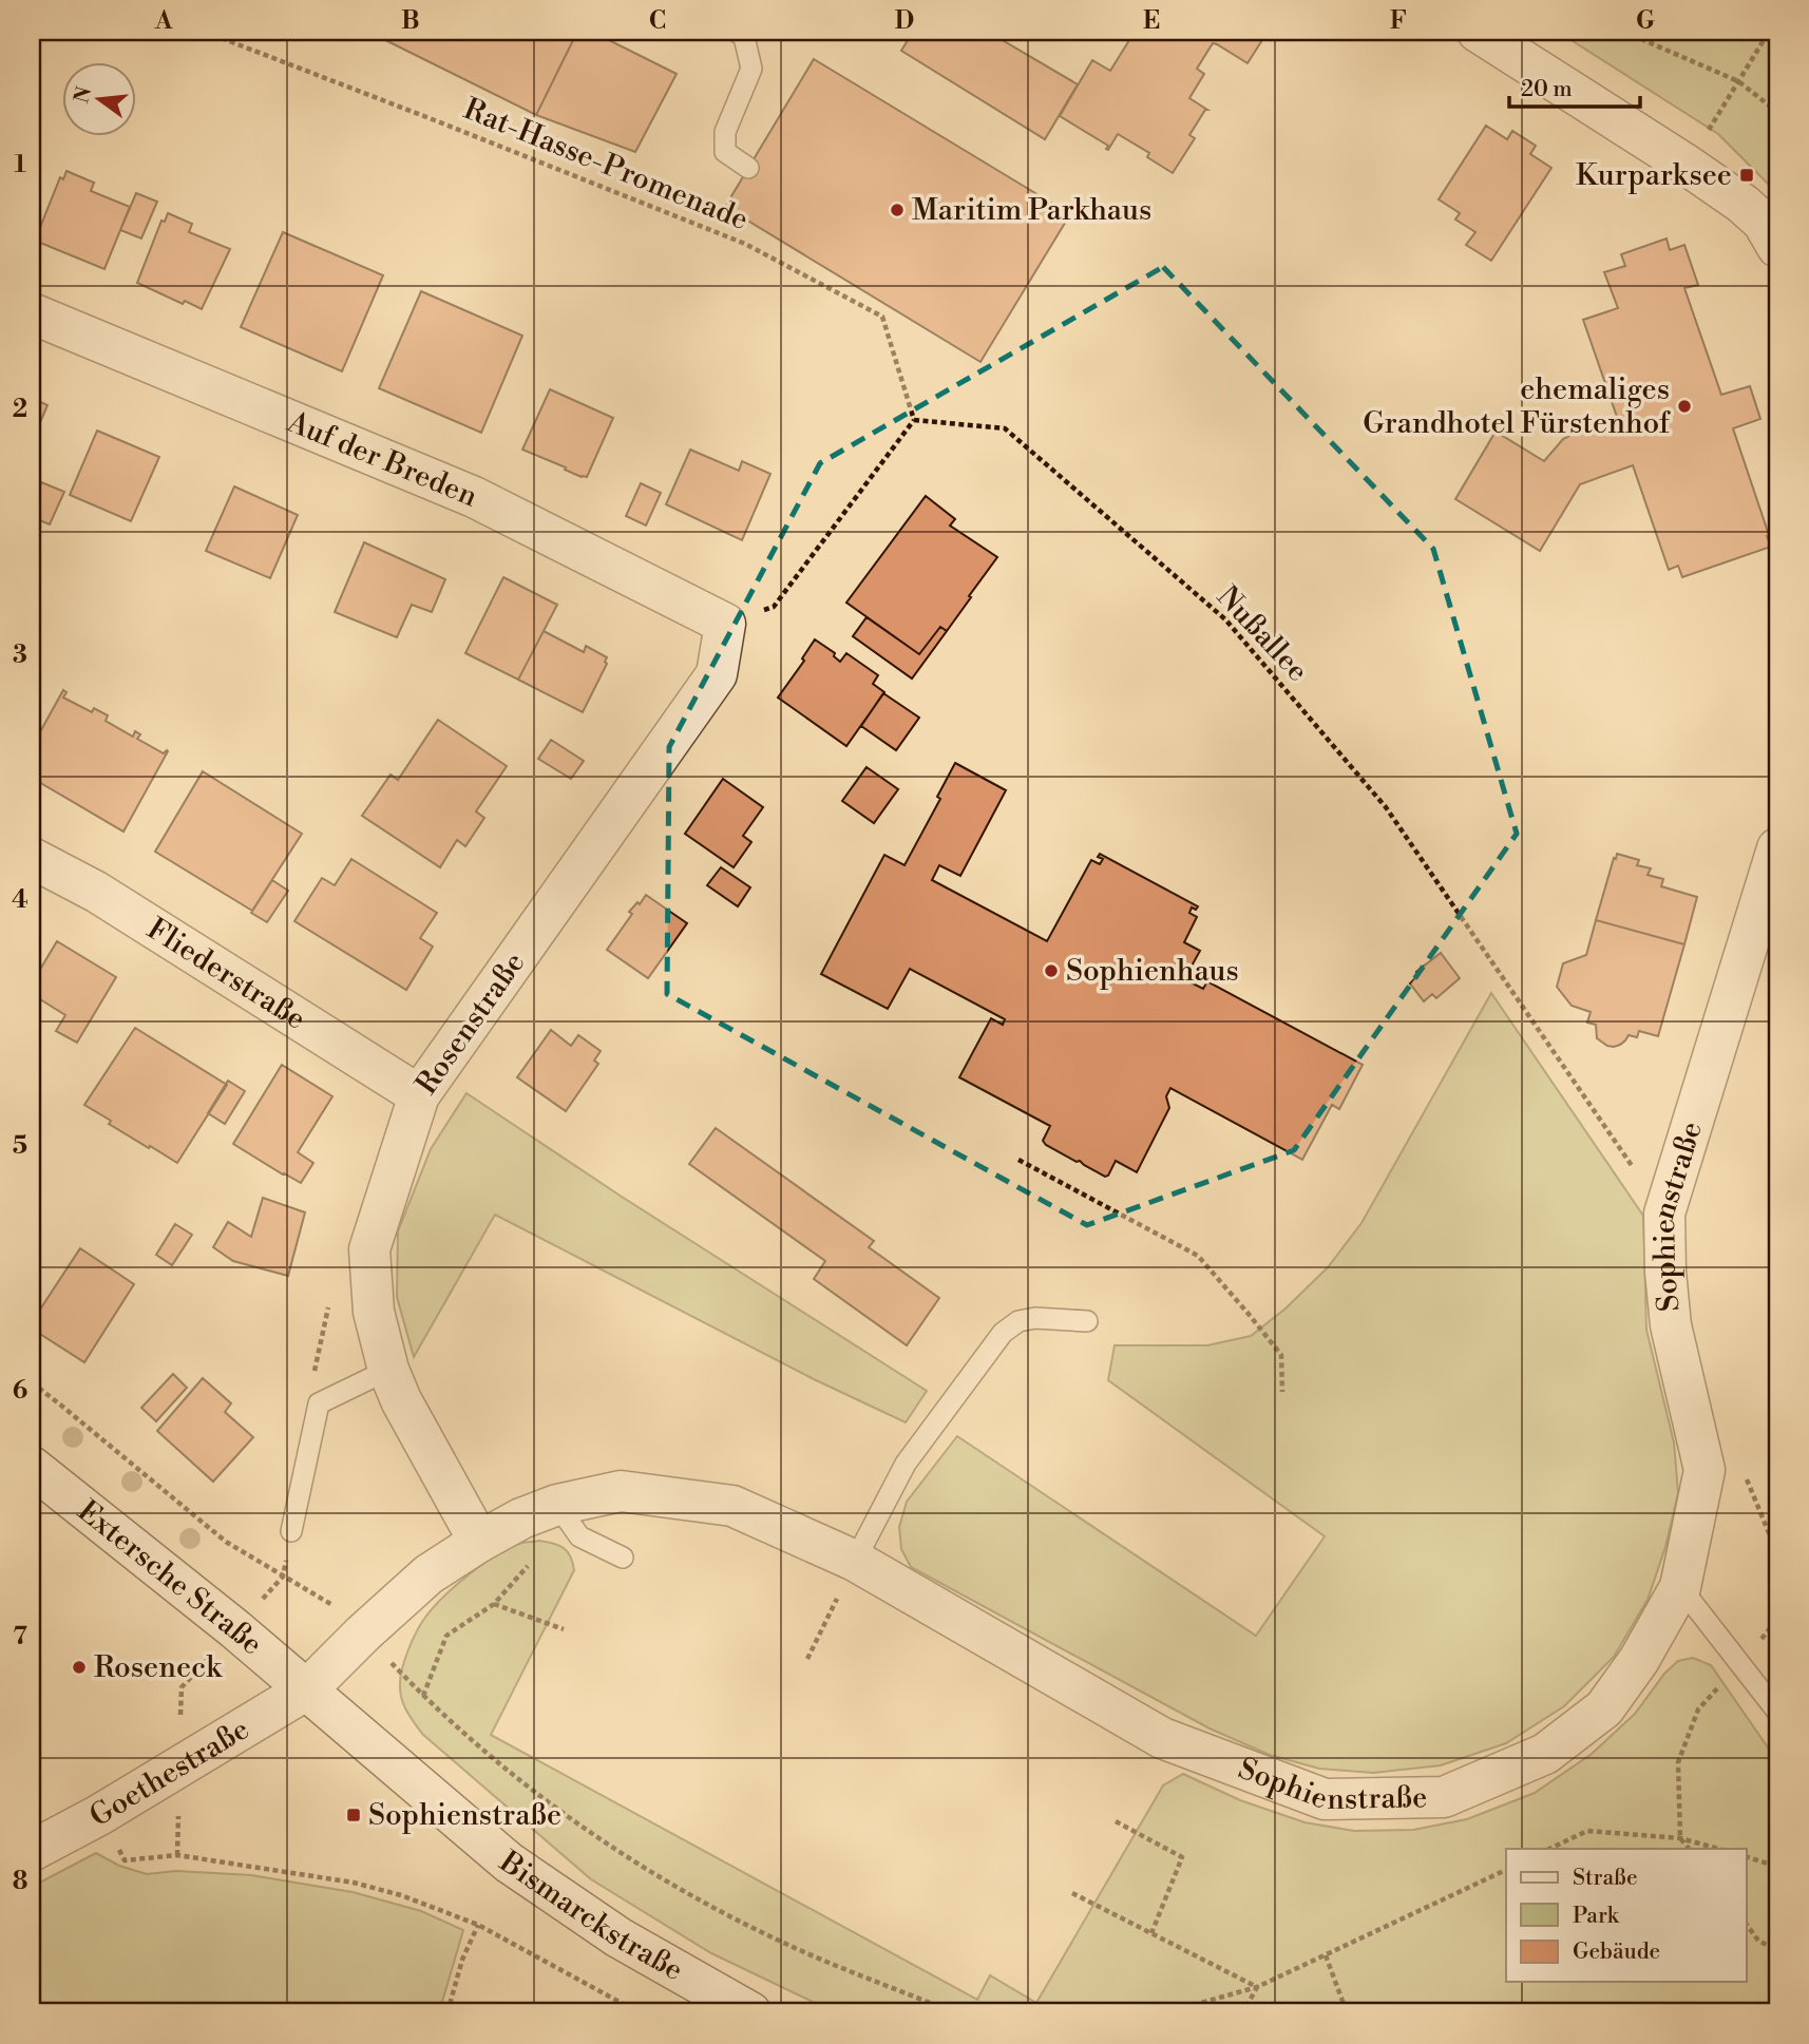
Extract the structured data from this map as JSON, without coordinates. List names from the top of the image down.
{
  "streets": {
    "street": [
      "Auf der Breden",
      "Fliederstraße",
      "Rosenstraße",
      "Sophienstraße",
      "Extersche Straße",
      "Goethestraße",
      "Bismarckstraße"
    ],
    "path": ["Rat-Hasse-Promenade", "Nußallee"]
  },
  "crossings": [
    ["Rat-Hasse-Promenade", "Nußallee"],
    ["Auf der Breden", "Rosenstraße"],
    ["Nußallee", "Sophienstraße"],
    ["Fliederstraße", "Rosenstraße"],
    ["Rosenstraße", "Sophienstraße"],
    ["Sophienstraße", "Extersche Straße"],
    ["Sophienstraße", "Goethestraße"],
    ["Sophienstraße", "Bismarckstraße"],
    ["Extersche Straße", "Goethestraße"],
    ["Extersche Straße", "Bismarckstraße"],
    ["Goethestraße", "Bismarckstraße"]
  ],
  "places": {
    "transit": ["Kurparksee", "Sophienstraße"],
    "other": [
      "Maritim Parkhaus",
      "ehemaliges Grandhotel Fürstenhof",
      "Sophienhaus",
      "Roseneck"
    ]
  },
  "legend": ["Straße", "Park", "Gebäude"],
  "scale_bar": "20 m",
  "north": "left",
  "grid": {
    "columns": [
      "A",
      "B",
      "C",
      "D",
      "E",
      "F",
      "G"
    ],
    "rows": [
      "1",
      "2",
      "3",
      "4",
      "5",
      "6",
      "7",
      "8"
    ]
  }
}
